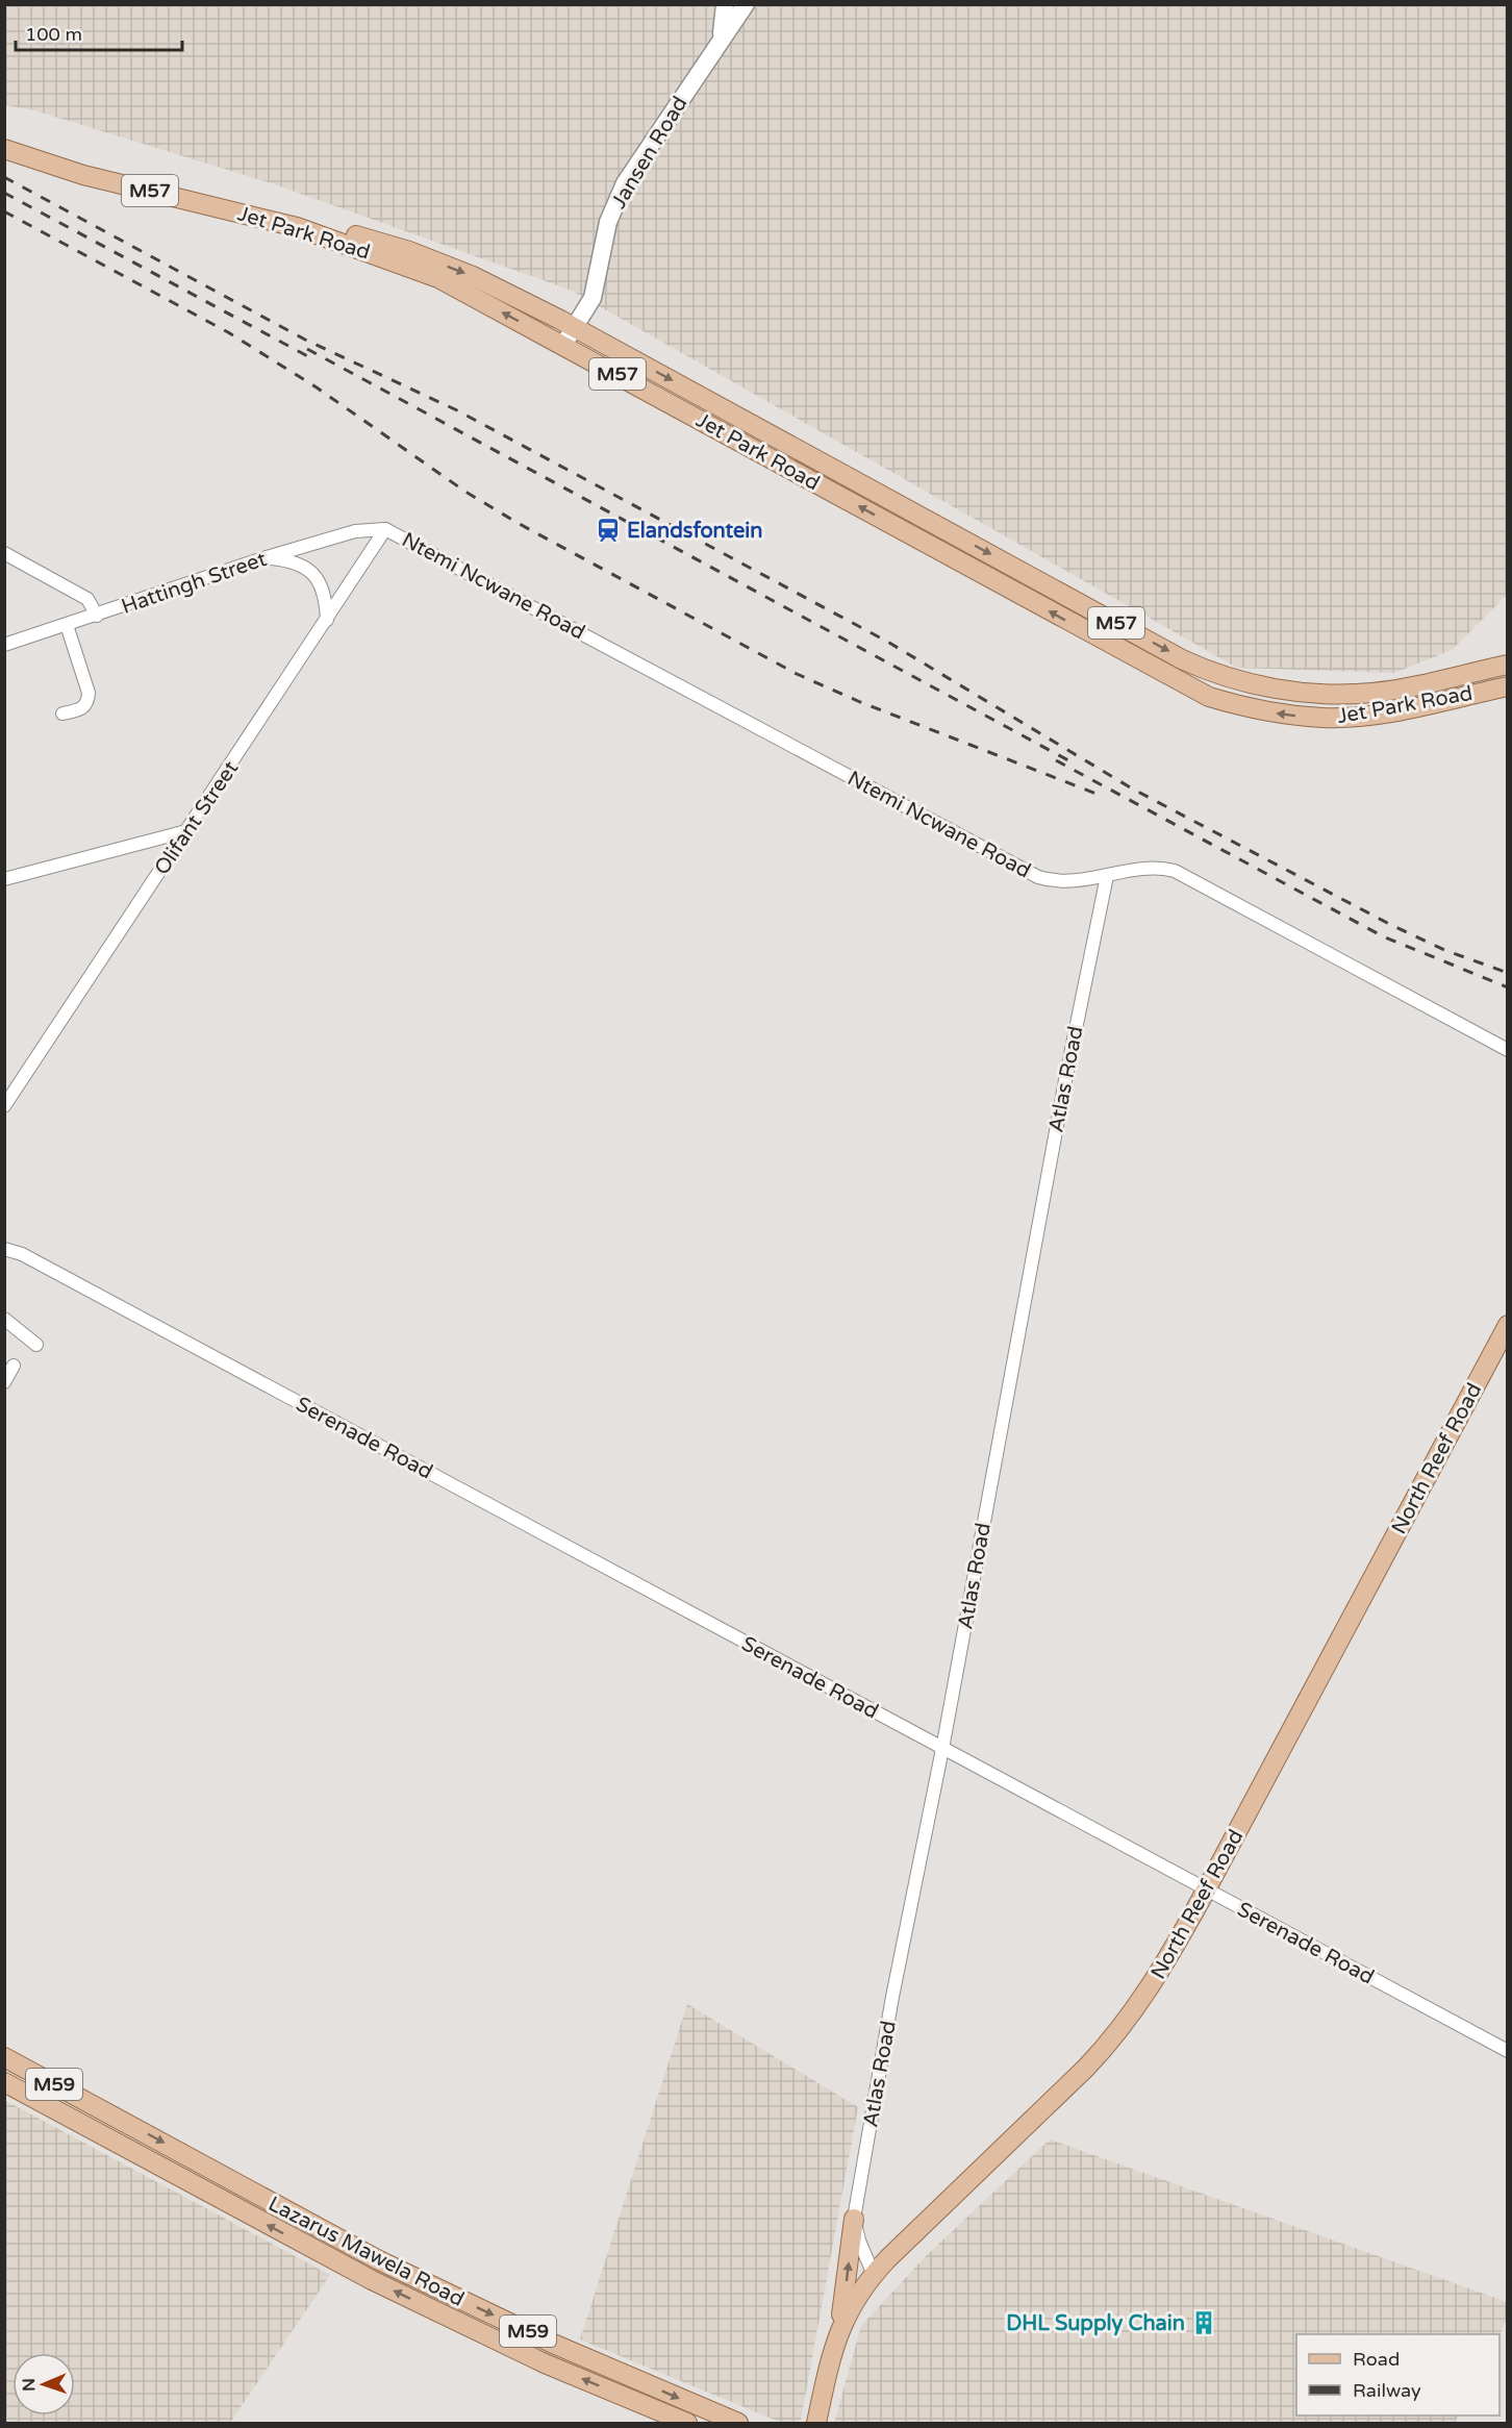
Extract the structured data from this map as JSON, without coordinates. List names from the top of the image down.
{
  "streets": {
    "main road": [
      "M57",
      "Jet Park Road",
      "North Reef Road",
      "M59",
      "Lazarus Mawela Road"
    ],
    "street": [
      "Jansen Road",
      "Hattingh Street",
      "Ntemi Ncwane Road",
      "Olifant Street",
      "Atlas Road",
      "Serenade Road"
    ]
  },
  "crossings": [
    ["Jansen Road", "Jet Park Road"],
    ["Hattingh Street", "Ntemi Ncwane Road"],
    ["Hattingh Street", "Olifant Street"],
    ["Ntemi Ncwane Road", "Olifant Street"],
    ["Ntemi Ncwane Road", "Atlas Road"],
    ["Atlas Road", "Serenade Road"],
    ["Atlas Road", "North Reef Road"],
    ["Serenade Road", "North Reef Road"]
  ],
  "places": {
    "station": ["Elandsfontein"],
    "building": ["DHL Supply Chain"]
  },
  "legend": ["Road", "Railway"],
  "scale_bar": "100 m",
  "north": "left"
}
